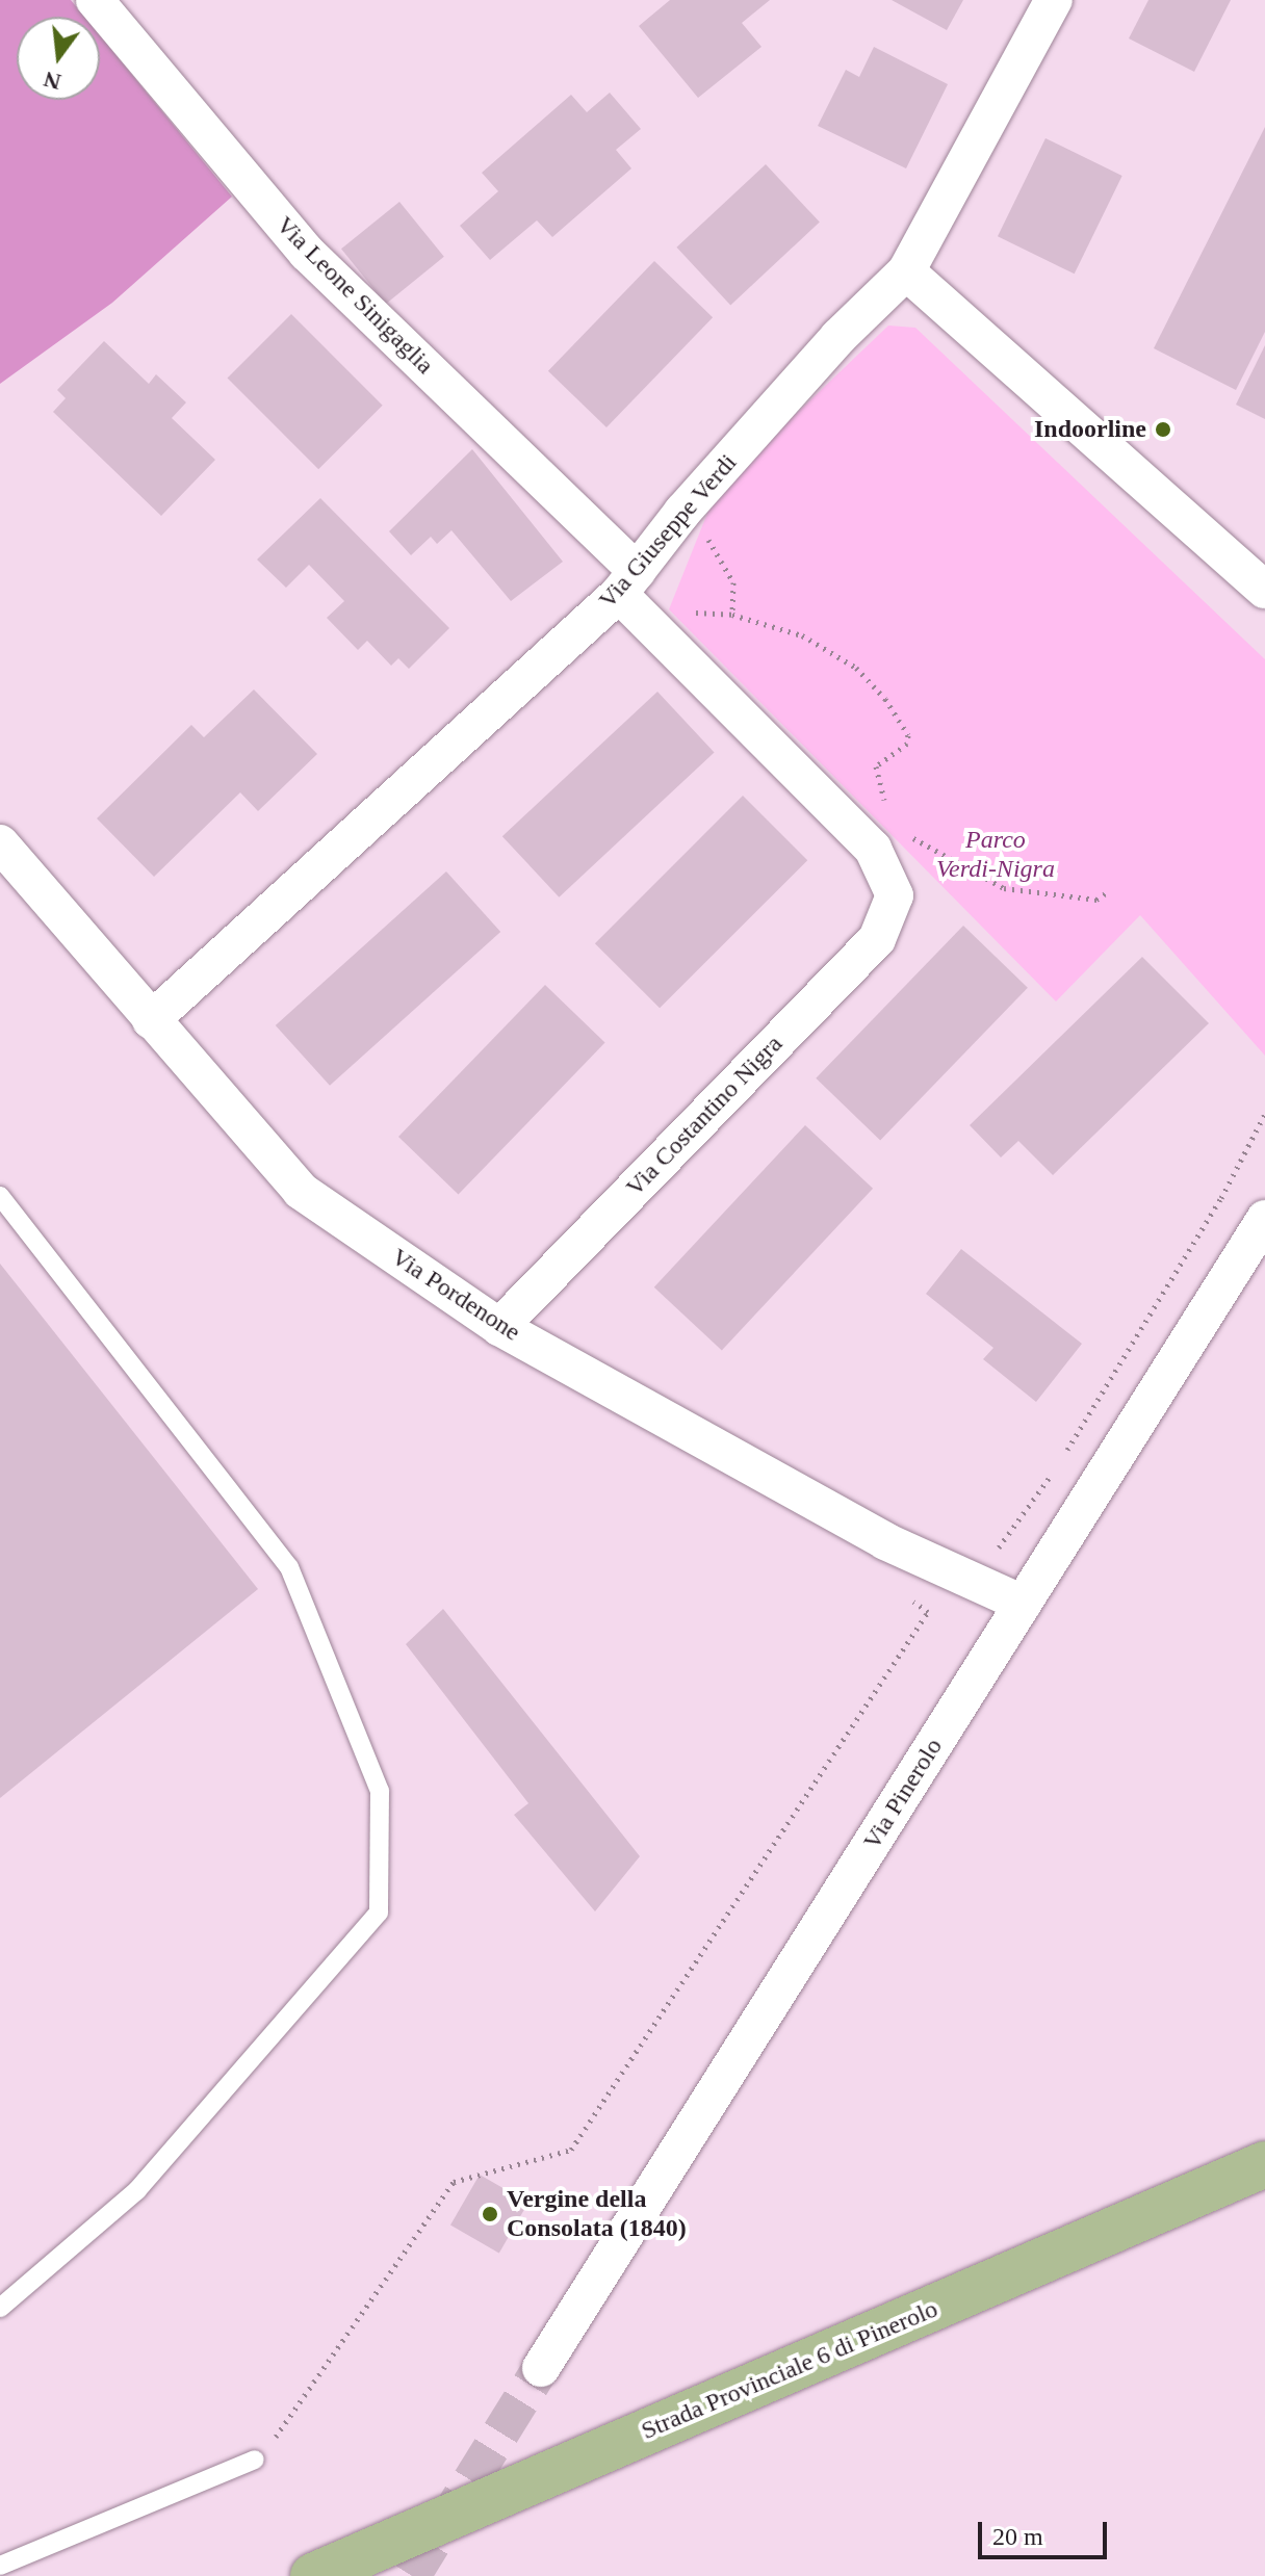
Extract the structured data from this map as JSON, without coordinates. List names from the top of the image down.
{
  "streets": {
    "main road": ["Strada Provinciale 6 di Pinerolo"],
    "street": [
      "Via Leone Sinigaglia",
      "Via Giuseppe Verdi",
      "Via Costantino Nigra",
      "Via Pordenone",
      "Via Pinerolo"
    ]
  },
  "crossings": [
    ["Via Leone Sinigaglia", "Via Giuseppe Verdi"],
    ["Via Leone Sinigaglia", "Via Costantino Nigra"],
    ["Via Giuseppe Verdi", "Via Pordenone"],
    ["Via Costantino Nigra", "Via Pordenone"],
    ["Via Pordenone", "Via Pinerolo"]
  ],
  "parks": ["Parco Verdi-Nigra"],
  "places": ["Indoorline", "Vergine della Consolata (1840)"],
  "scale_bar": "20 m",
  "north": "bottom"
}
